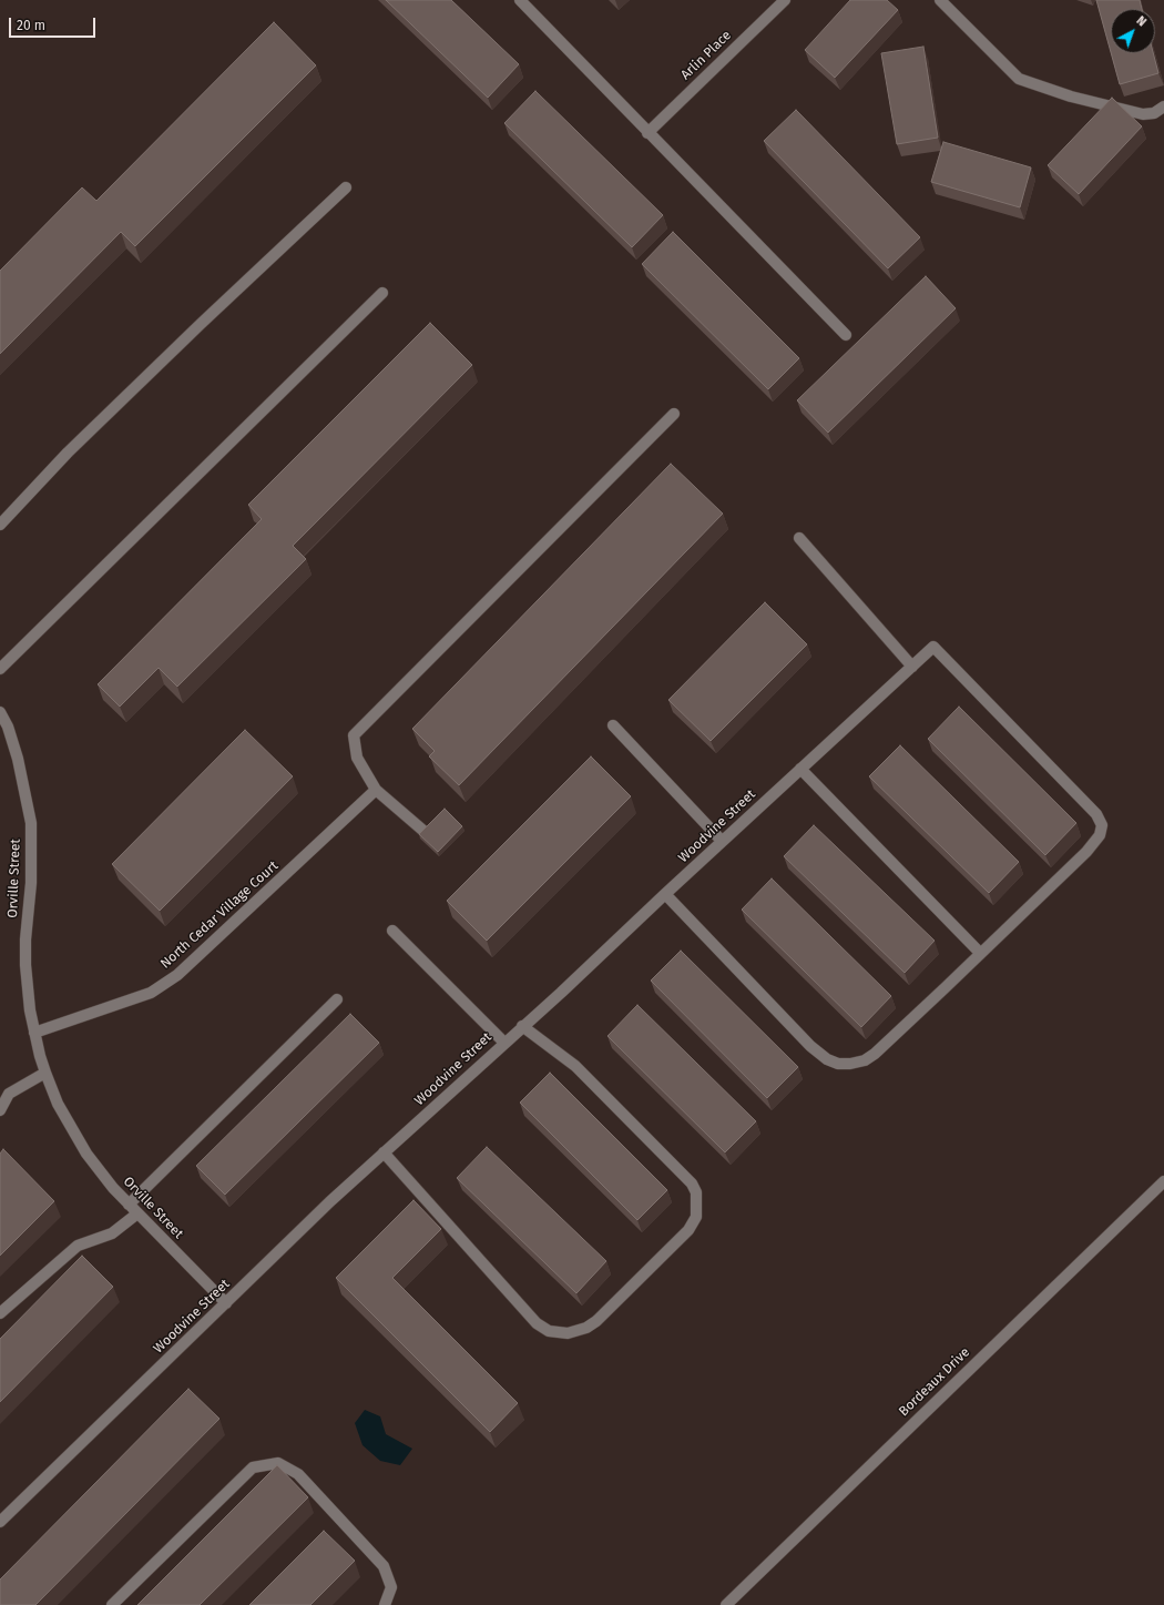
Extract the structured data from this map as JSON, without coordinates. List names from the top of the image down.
{
  "streets": {
    "street": [
      "Arlin Place",
      "Woodvine Street",
      "Orville Street",
      "North Cedar Village Court",
      "Bordeaux Drive"
    ]
  },
  "crossings": [
    ["Woodvine Street", "Orville Street"],
    ["Orville Street", "North Cedar Village Court"]
  ],
  "scale_bar": "20 m",
  "north": "top right"
}
